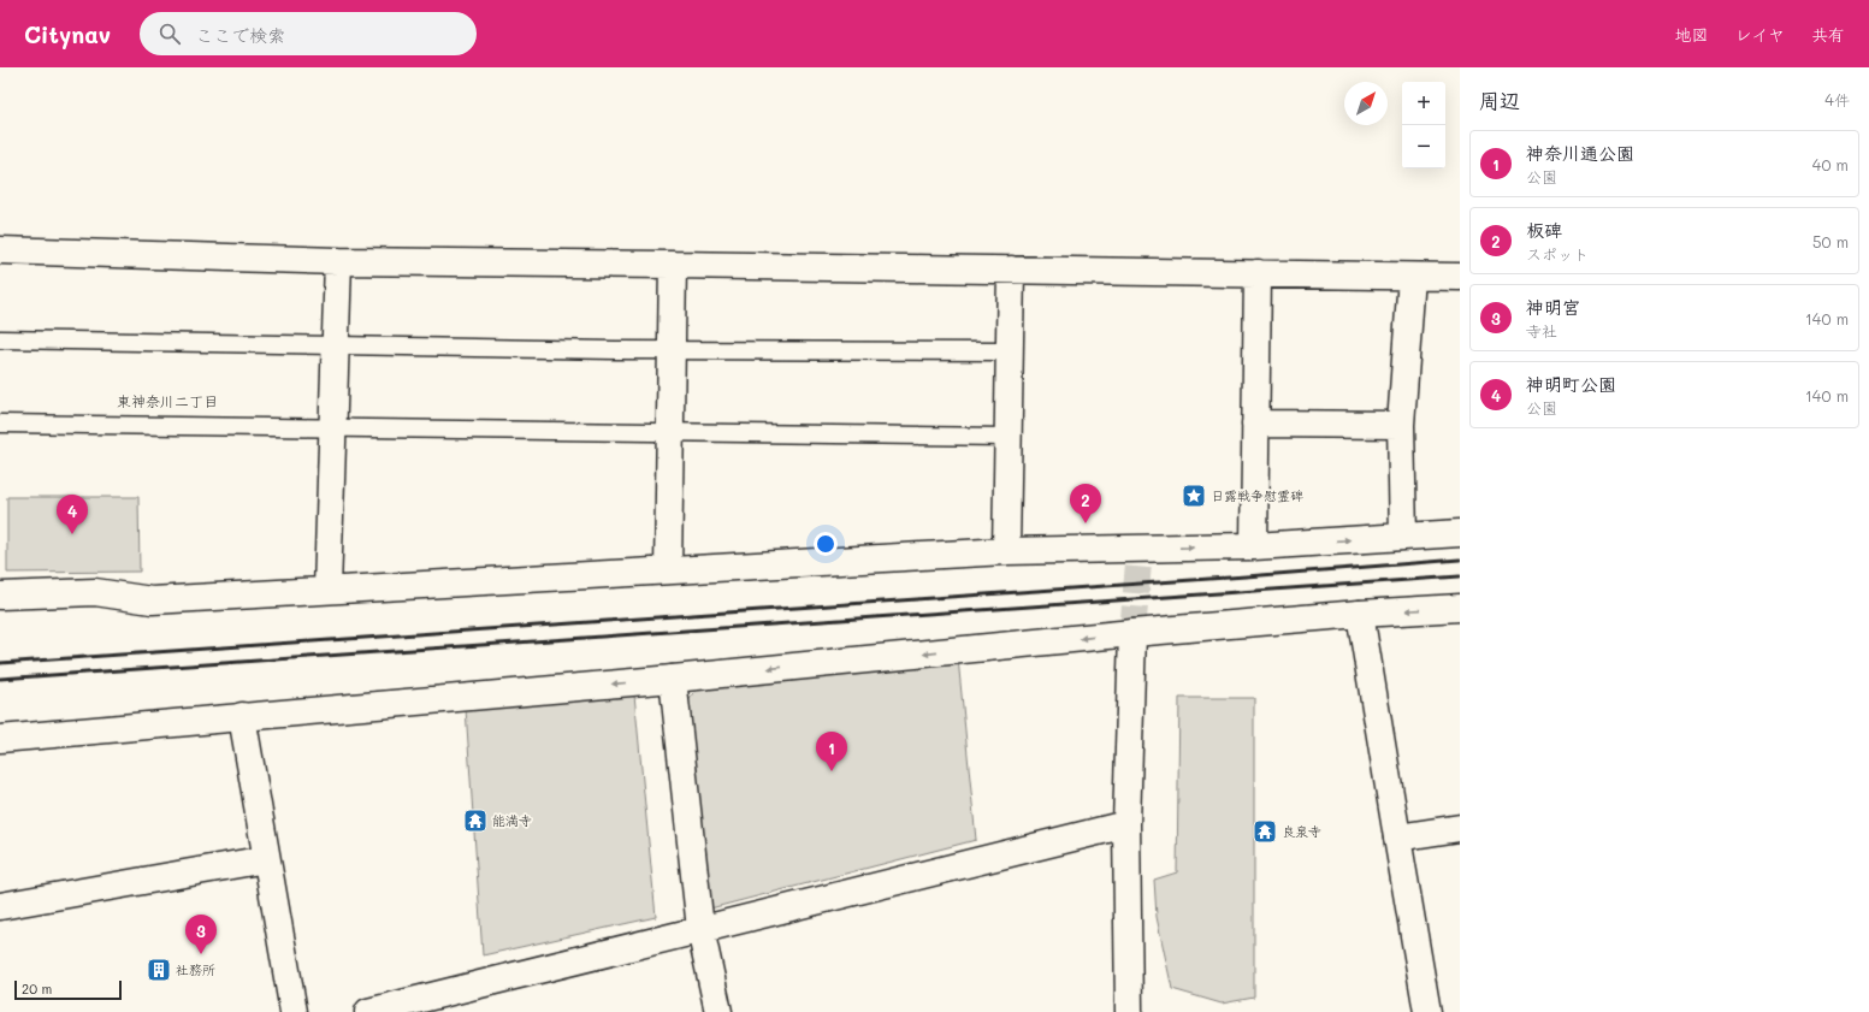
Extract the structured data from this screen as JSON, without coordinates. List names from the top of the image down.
{
  "districts": ["東神奈川二丁目"],
  "places": {
    "place": ["日露戦争慰霊碑"],
    "temple": ["能満寺", "良泉寺"],
    "building": ["社務所"]
  },
  "scale_bar": "20 m",
  "north": "top right",
  "page": {
    "header": "Citynav",
    "search": "ここで検索",
    "nav": ["地図", "レイヤ", "共有"],
    "heading": ["周辺", "4件"],
    "map_buttons": ["+", "−"],
    "list": [
      {
        "mark": "1",
        "name": "神奈川通公園",
        "note": "公園",
        "value": "40 m"
      },
      {
        "mark": "2",
        "name": "板碑",
        "note": "スポット",
        "value": "50 m"
      },
      {
        "mark": "3",
        "name": "神明宮",
        "note": "寺社",
        "value": "140 m"
      },
      {
        "mark": "4",
        "name": "神明町公園",
        "note": "公園",
        "value": "140 m"
      }
    ],
    "pins": [
      "2",
      "4",
      "1",
      "3"
    ],
    "scale": "20 m"
  }
}
